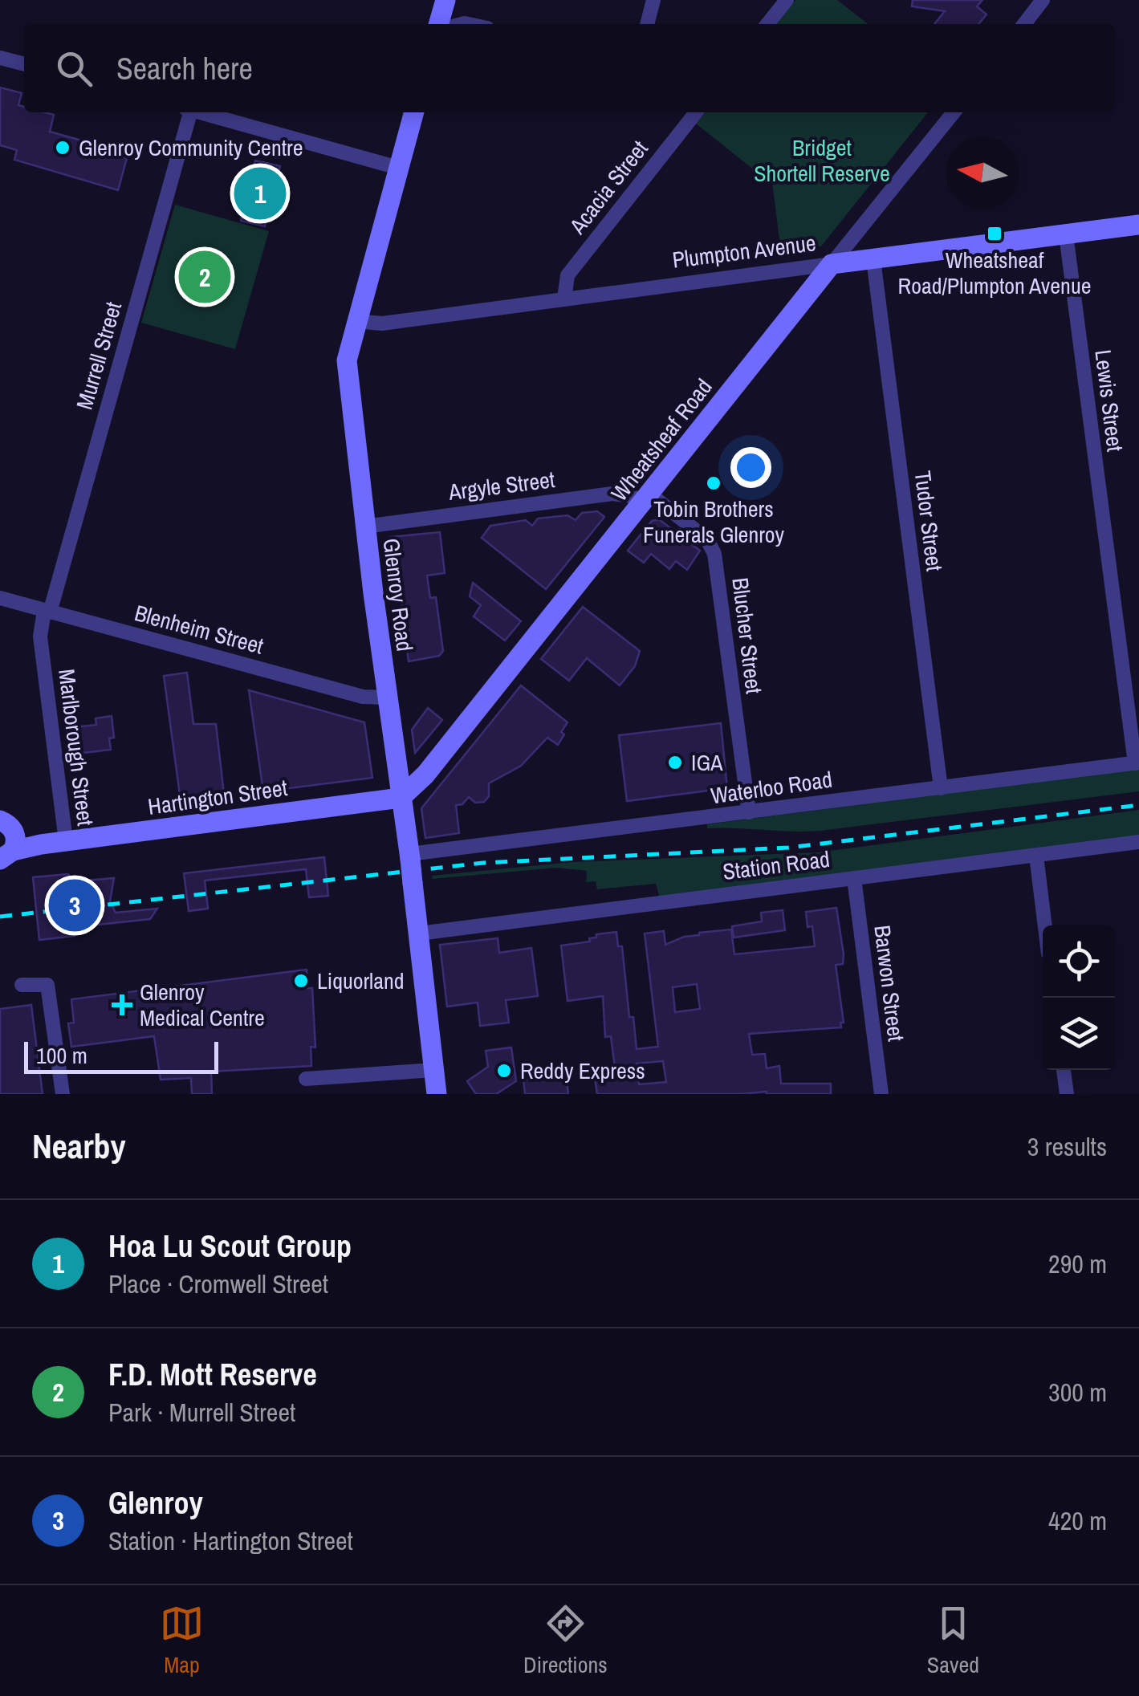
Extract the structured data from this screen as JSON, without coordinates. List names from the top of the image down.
{
  "streets": {
    "main road": [
      "Plumpton Avenue",
      "Wheatsheaf Road",
      "Glenroy Road",
      "Hartington Street"
    ],
    "street": [
      "Acacia Street",
      "Murrell Street",
      "Lewis Street",
      "Argyle Street",
      "Tudor Street",
      "Blenheim Street",
      "Blucher Street",
      "Marlborough Street",
      "Waterloo Road",
      "Station Road",
      "Barwon Street"
    ]
  },
  "crossings": [
    ["Acacia Street", "Plumpton Avenue"],
    ["Plumpton Avenue", "Lewis Street"],
    ["Plumpton Avenue", "Wheatsheaf Road"],
    ["Plumpton Avenue", "Tudor Street"],
    ["Plumpton Avenue", "Glenroy Road"],
    ["Murrell Street", "Blenheim Street"],
    ["Murrell Street", "Marlborough Street"],
    ["Lewis Street", "Waterloo Road"],
    ["Wheatsheaf Road", "Argyle Street"],
    ["Wheatsheaf Road", "Glenroy Road"],
    ["Wheatsheaf Road", "Blucher Street"],
    ["Wheatsheaf Road", "Hartington Street"],
    ["Argyle Street", "Glenroy Road"],
    ["Argyle Street", "Blucher Street"],
    ["Tudor Street", "Waterloo Road"],
    ["Glenroy Road", "Blenheim Street"],
    ["Glenroy Road", "Waterloo Road"],
    ["Glenroy Road", "Hartington Street"],
    ["Glenroy Road", "Station Road"],
    ["Blenheim Street", "Marlborough Street"],
    ["Blucher Street", "Waterloo Road"],
    ["Marlborough Street", "Hartington Street"],
    ["Station Road", "Barwon Street"]
  ],
  "parks": ["Bridget Shortell Reserve"],
  "places": {
    "other": [
      "Glenroy Community Centre",
      "Tobin Brothers Funerals Glenroy",
      "IGA",
      "Liquorland",
      "Reddy Express"
    ],
    "transit": ["Wheatsheaf Road/Plumpton Avenue"],
    "health": ["Glenroy Medical Centre"]
  },
  "scale_bar": "100 m",
  "north": "left",
  "page": {
    "search": "Search here",
    "pins": ["1", "2", "3"],
    "scale": "100 m",
    "heading": ["Nearby", "3 results"],
    "list": [
      {
        "mark": "1",
        "name": "Hoa Lu Scout Group",
        "note": "Place · Cromwell Street",
        "value": "290 m"
      },
      {
        "mark": "2",
        "name": "F.D. Mott Reserve",
        "note": "Park · Murrell Street",
        "value": "300 m"
      },
      {
        "mark": "3",
        "name": "Glenroy",
        "note": "Station · Hartington Street",
        "value": "420 m"
      }
    ],
    "nav": ["Map", "Directions", "Saved"]
  }
}
